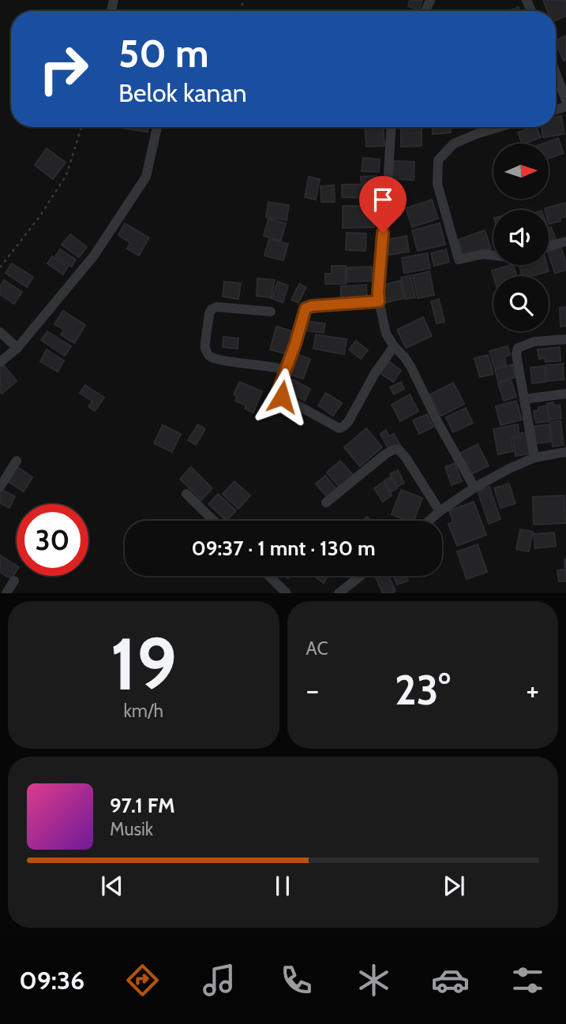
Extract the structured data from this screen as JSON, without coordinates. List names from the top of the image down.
{
  "north": "right",
  "page": {
    "turn": ["50 m", "Belok kanan"],
    "limit": "30",
    "trip": "09:37 · 1 mnt · 130 m",
    "tile": [
      ["19", "km/h"],
      "AC"
    ],
    "heat": ["−", "23°", "+"],
    "song": ["97.1 FM", "Musik"],
    "tabs": "09:36"
  }
}
